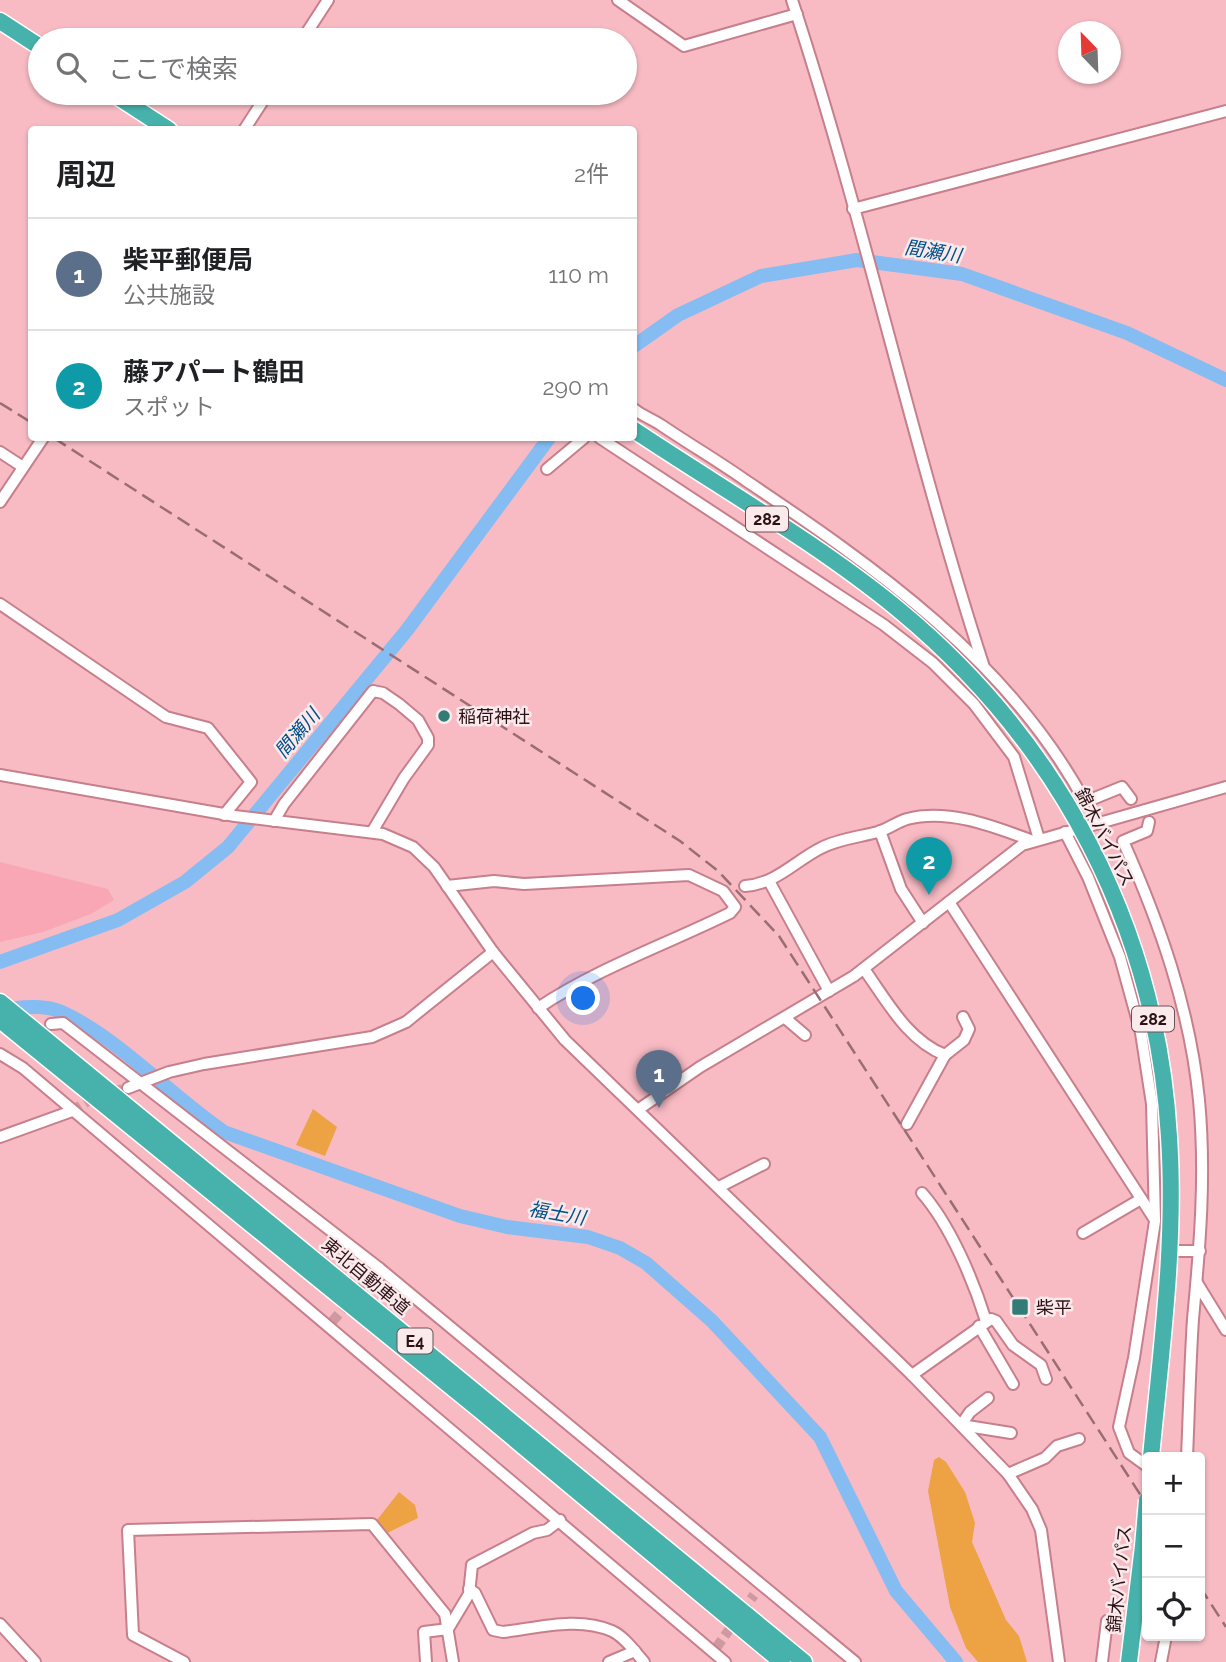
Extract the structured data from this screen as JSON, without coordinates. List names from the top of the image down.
{
  "streets": {
    "highway": [
      "282",
      "錦木バイパス",
      "東北自動車道",
      "E4"
    ]
  },
  "water": ["間瀬川", "福士川"],
  "places": {
    "other": ["稲荷神社"],
    "transit": ["柴平"]
  },
  "north": "top left",
  "page": {
    "search": "ここで検索",
    "heading": ["周辺", "2件"],
    "list": [
      {
        "mark": "1",
        "name": "柴平郵便局",
        "note": "公共施設",
        "value": "110 m"
      },
      {
        "mark": "2",
        "name": "藤アパート鶴田",
        "note": "スポット",
        "value": "290 m"
      }
    ],
    "pins": ["2", "1"],
    "map_buttons": ["+", "−"]
  }
}
